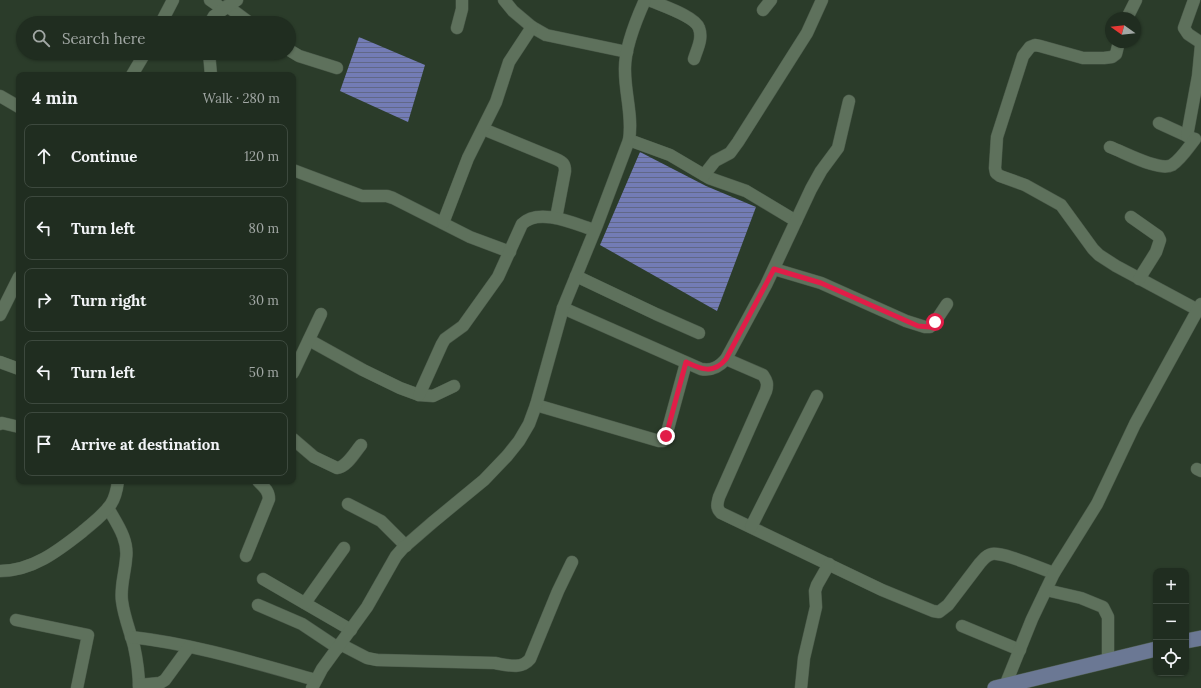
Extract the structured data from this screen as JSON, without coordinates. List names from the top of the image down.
{
  "north": "left",
  "page": {
    "search": "Search here",
    "heading": ["4 min", "Walk · 280 m"],
    "list": [
      ["Continue", "120 m"],
      ["Turn left", "80 m"],
      ["Turn right", "30 m"],
      ["Turn left", "50 m"],
      "Arrive at destination"
    ],
    "map_buttons": ["+", "−"]
  }
}
